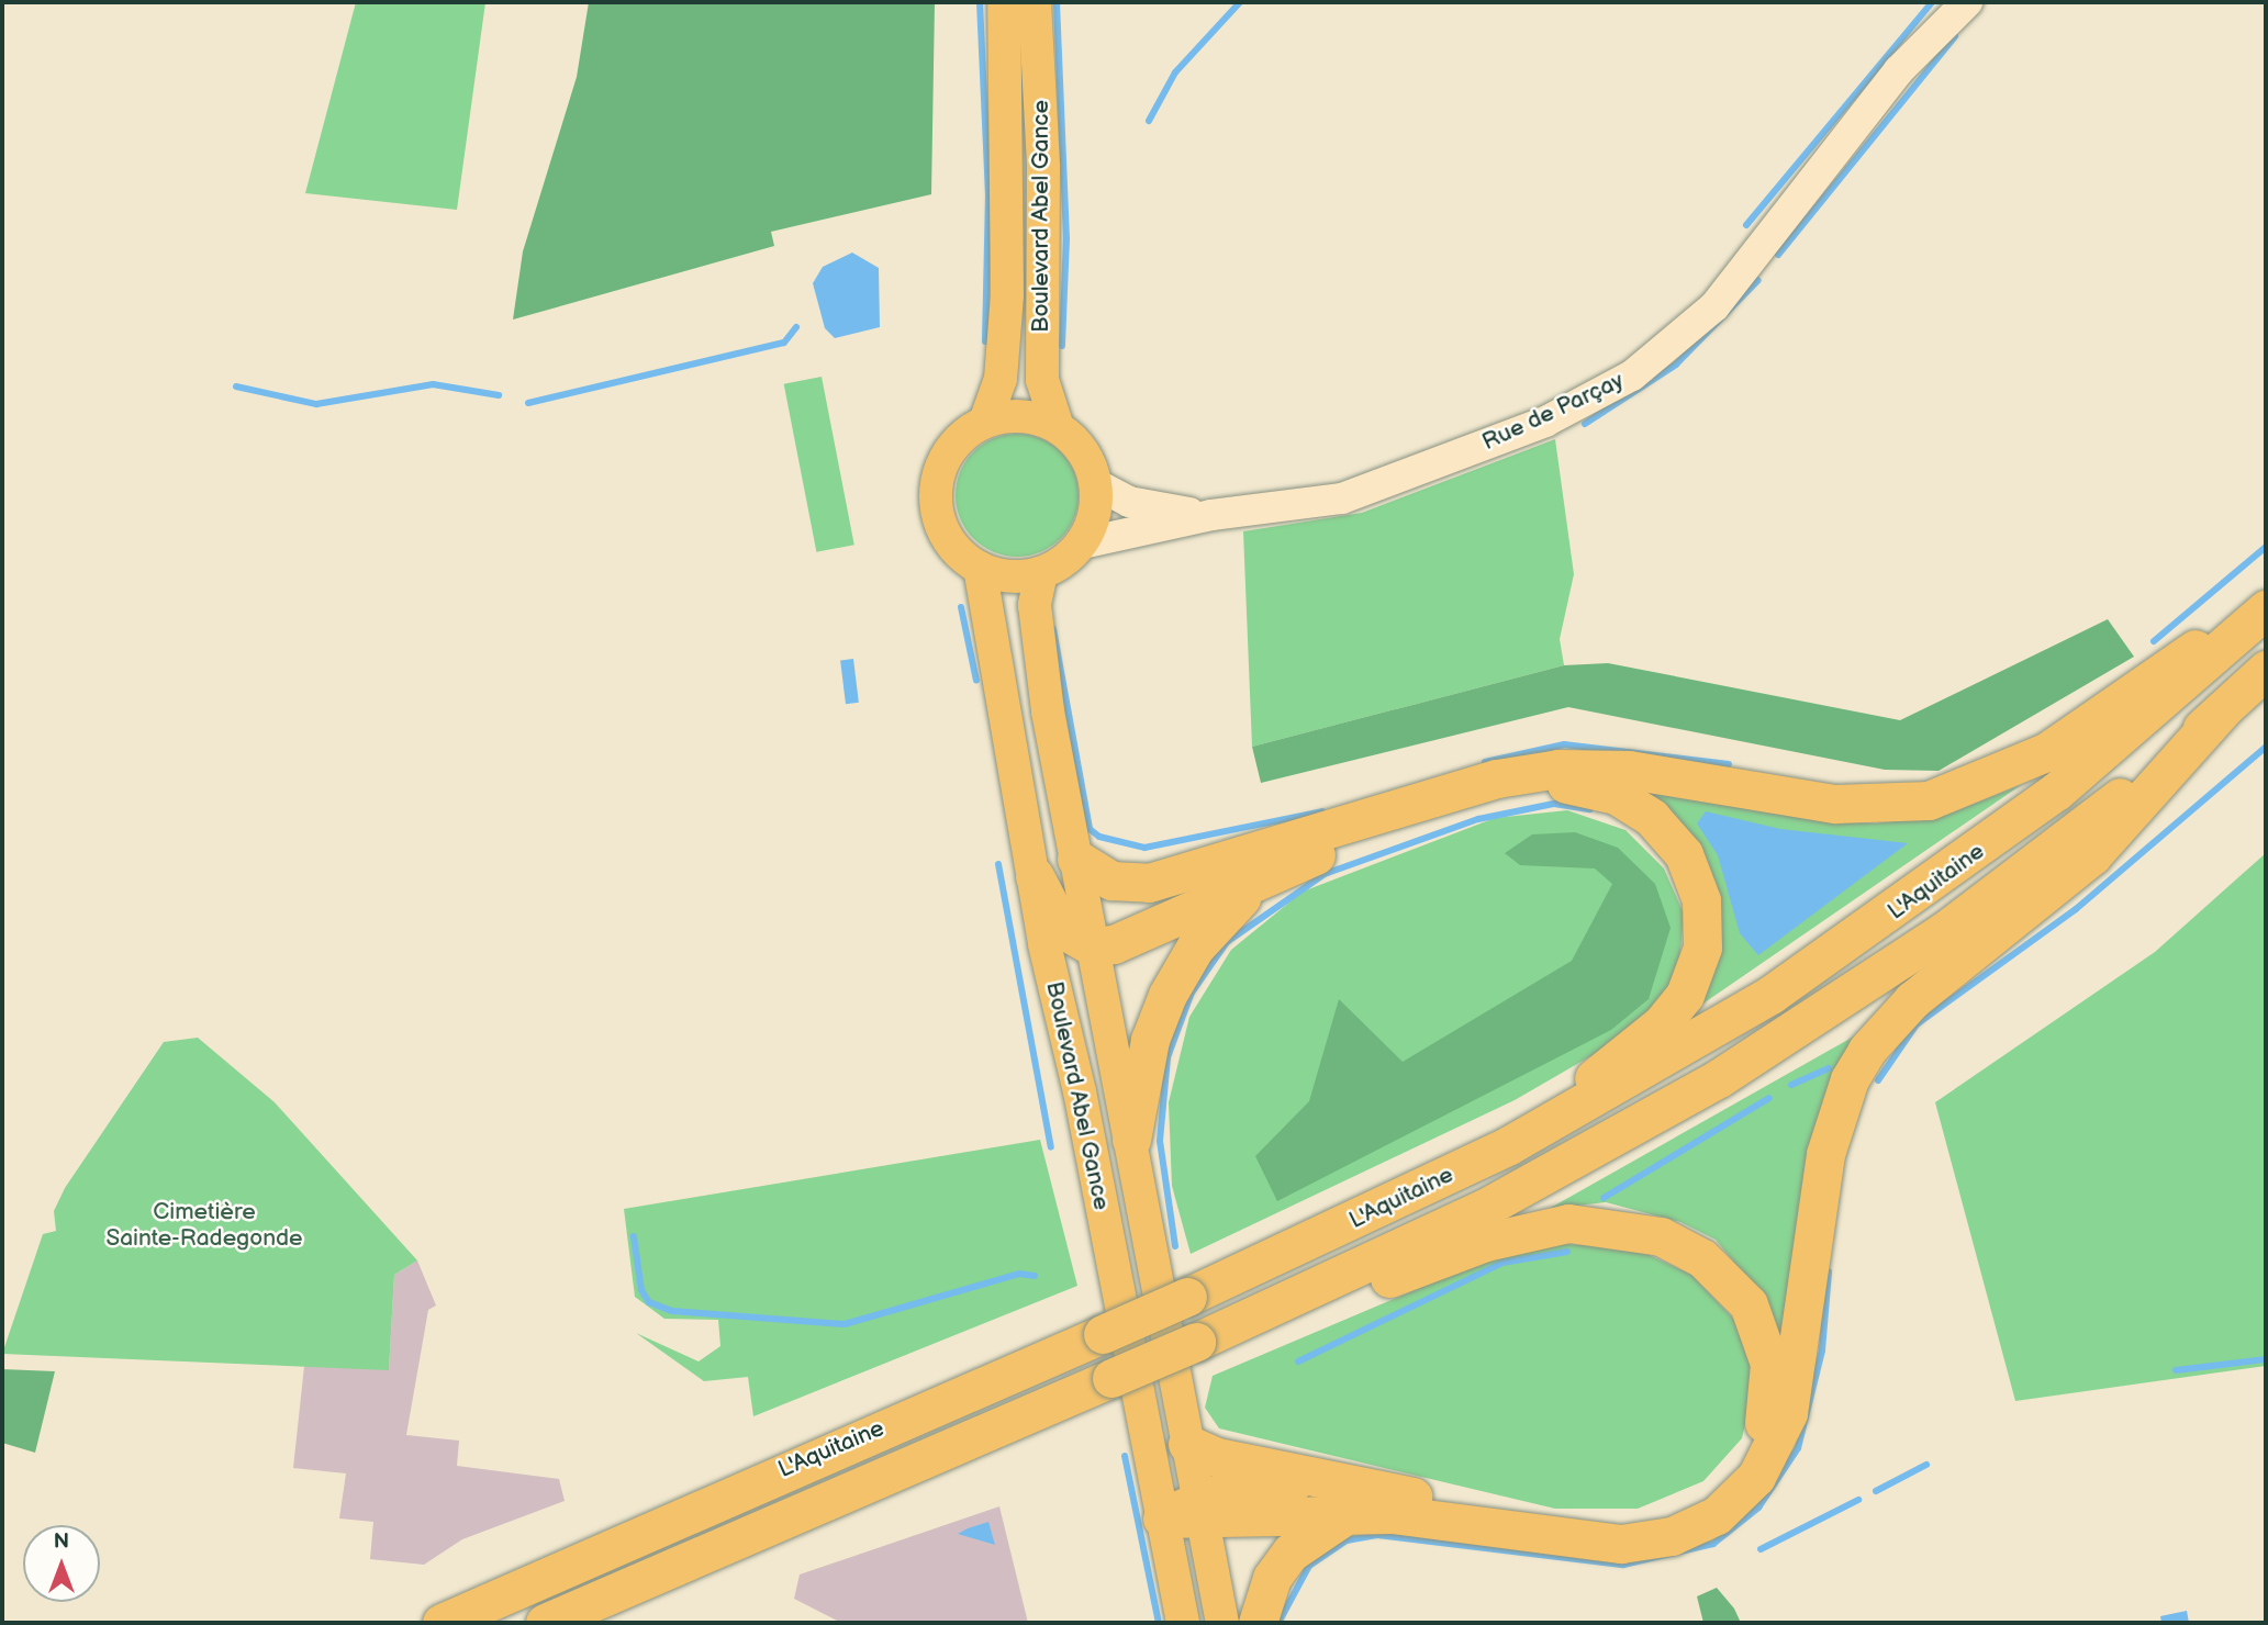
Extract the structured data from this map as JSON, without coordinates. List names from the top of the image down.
{
  "streets": {
    "highway": ["L'Aquitaine"],
    "main road": ["Boulevard Abel Gance"],
    "street": ["Rue de Parçay"]
  },
  "crossings": [
    ["Boulevard Abel Gance", "Rue de Parçay"]
  ],
  "parks": ["Cimetière Sainte-Radegonde"],
  "north": "top"
}
